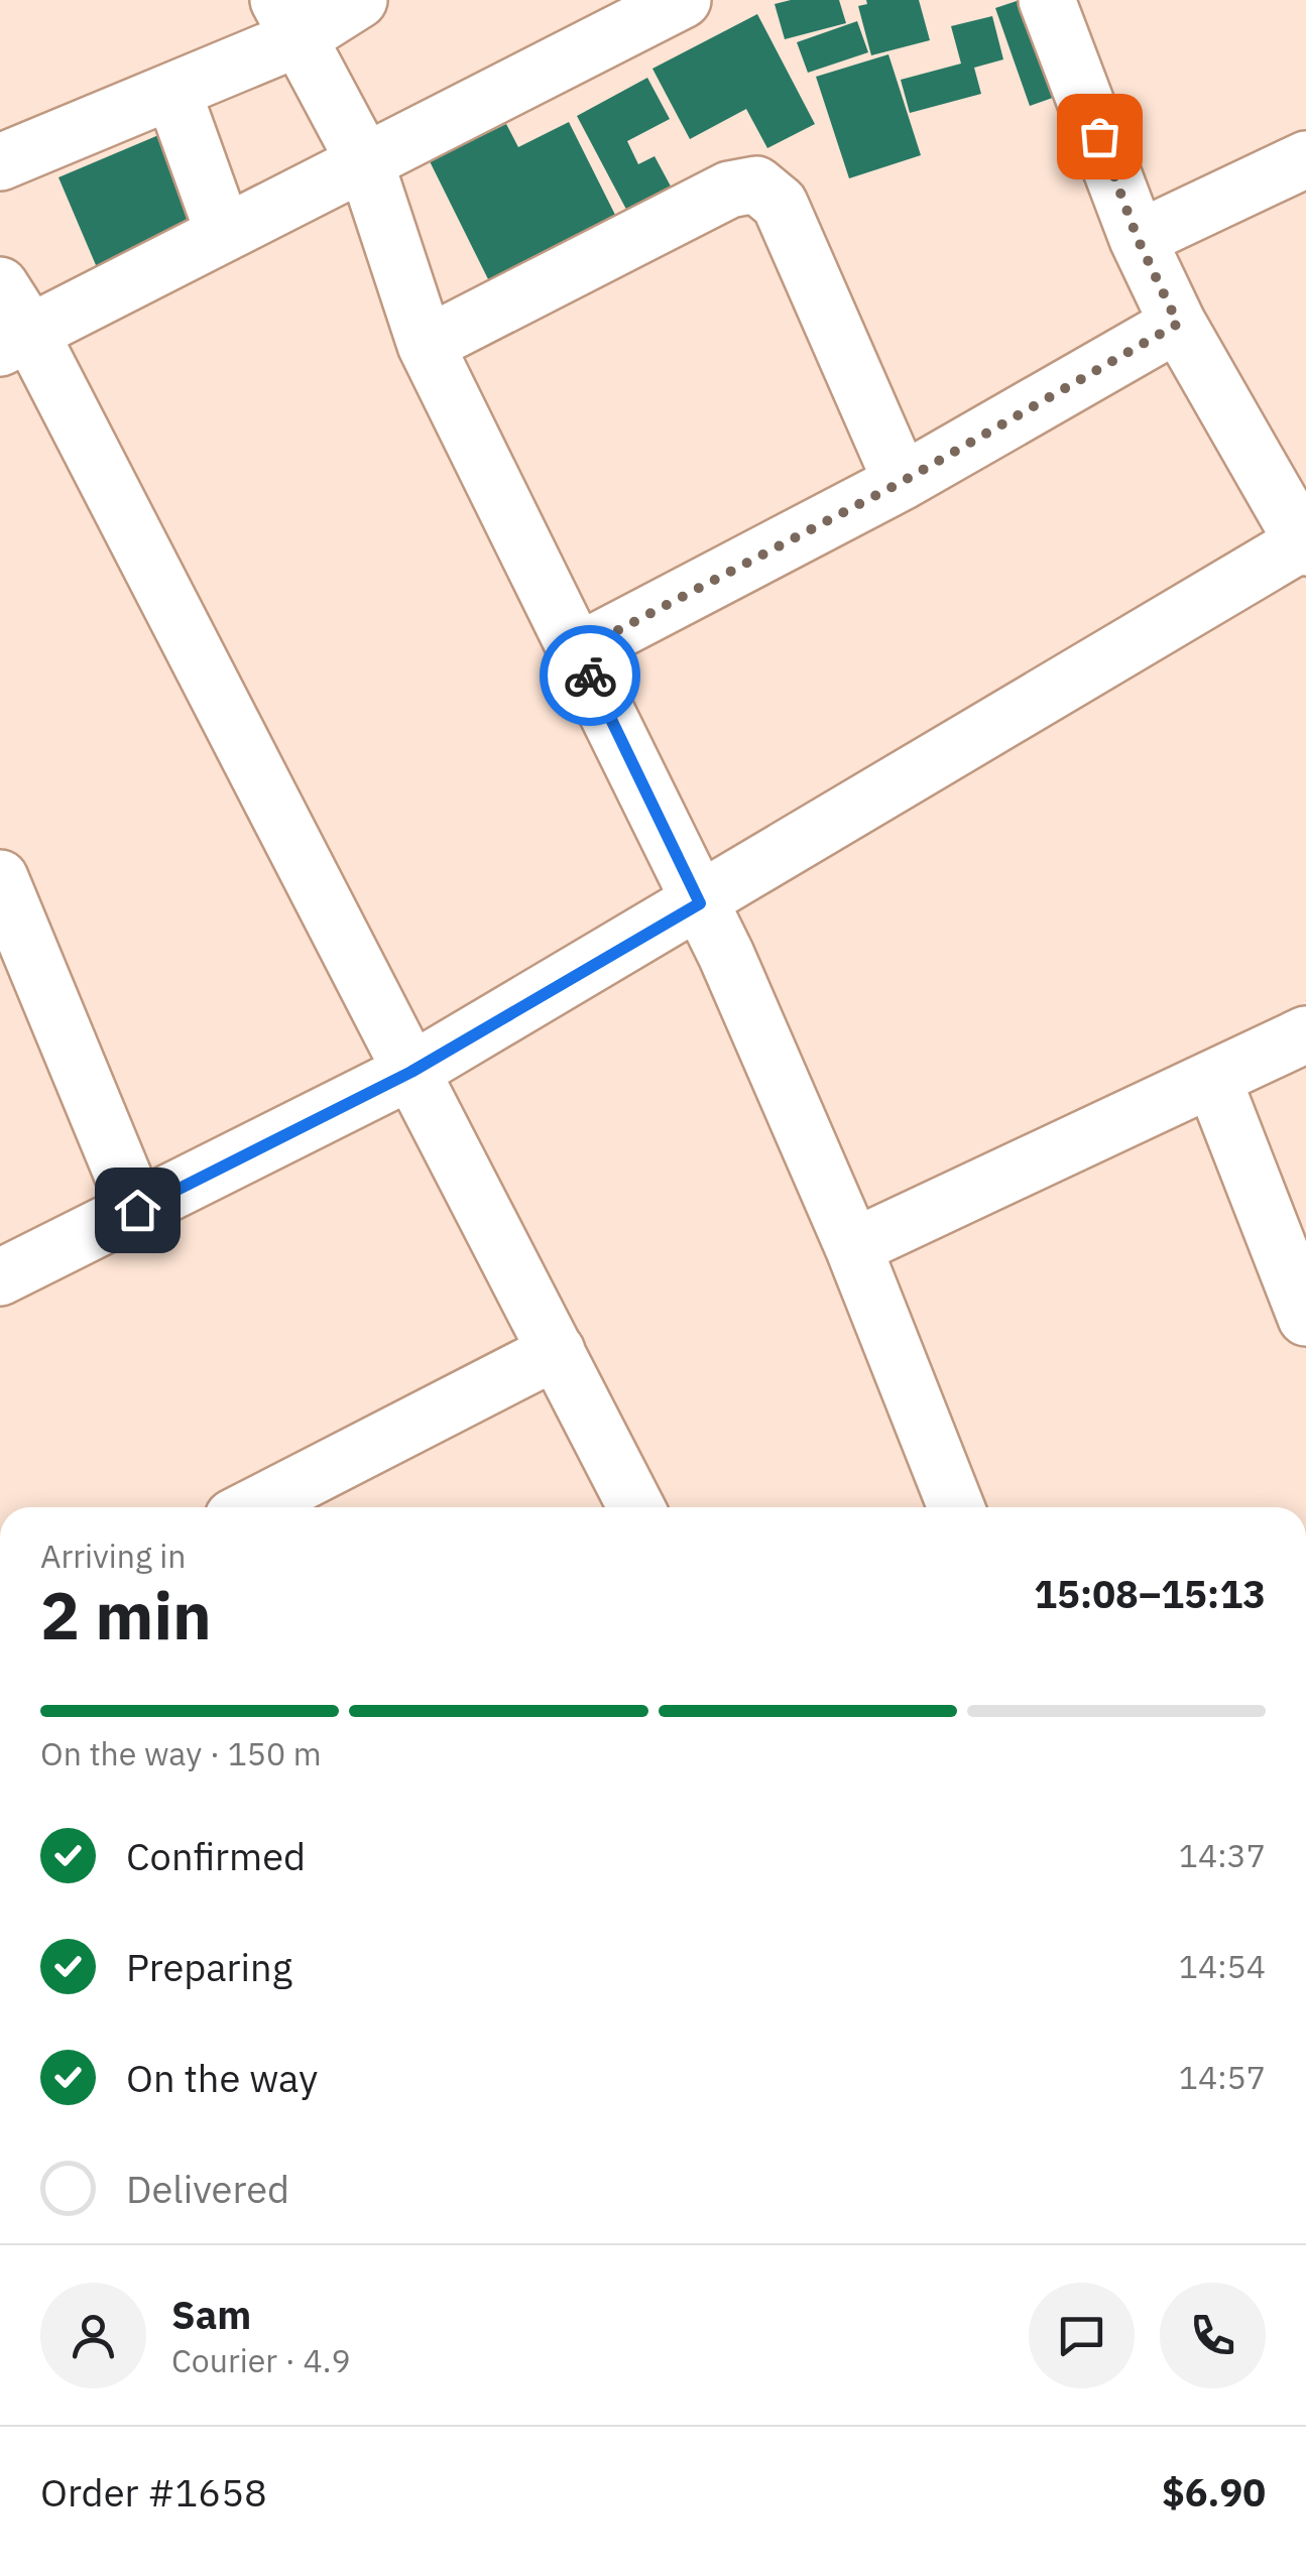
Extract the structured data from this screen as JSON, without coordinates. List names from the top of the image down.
{
  "page": {
    "heading": ["2 min", "Arriving in", "15:08–15:13"],
    "panel": [
      "Sam",
      "Courier · 4.9",
      "Order #1658",
      "$6.90"
    ],
    "bar": "On the way · 150 m",
    "list": [
      ["Confirmed", "14:37"],
      ["Preparing", "14:54"],
      ["On the way", "14:57"],
      "Delivered"
    ]
  }
}
